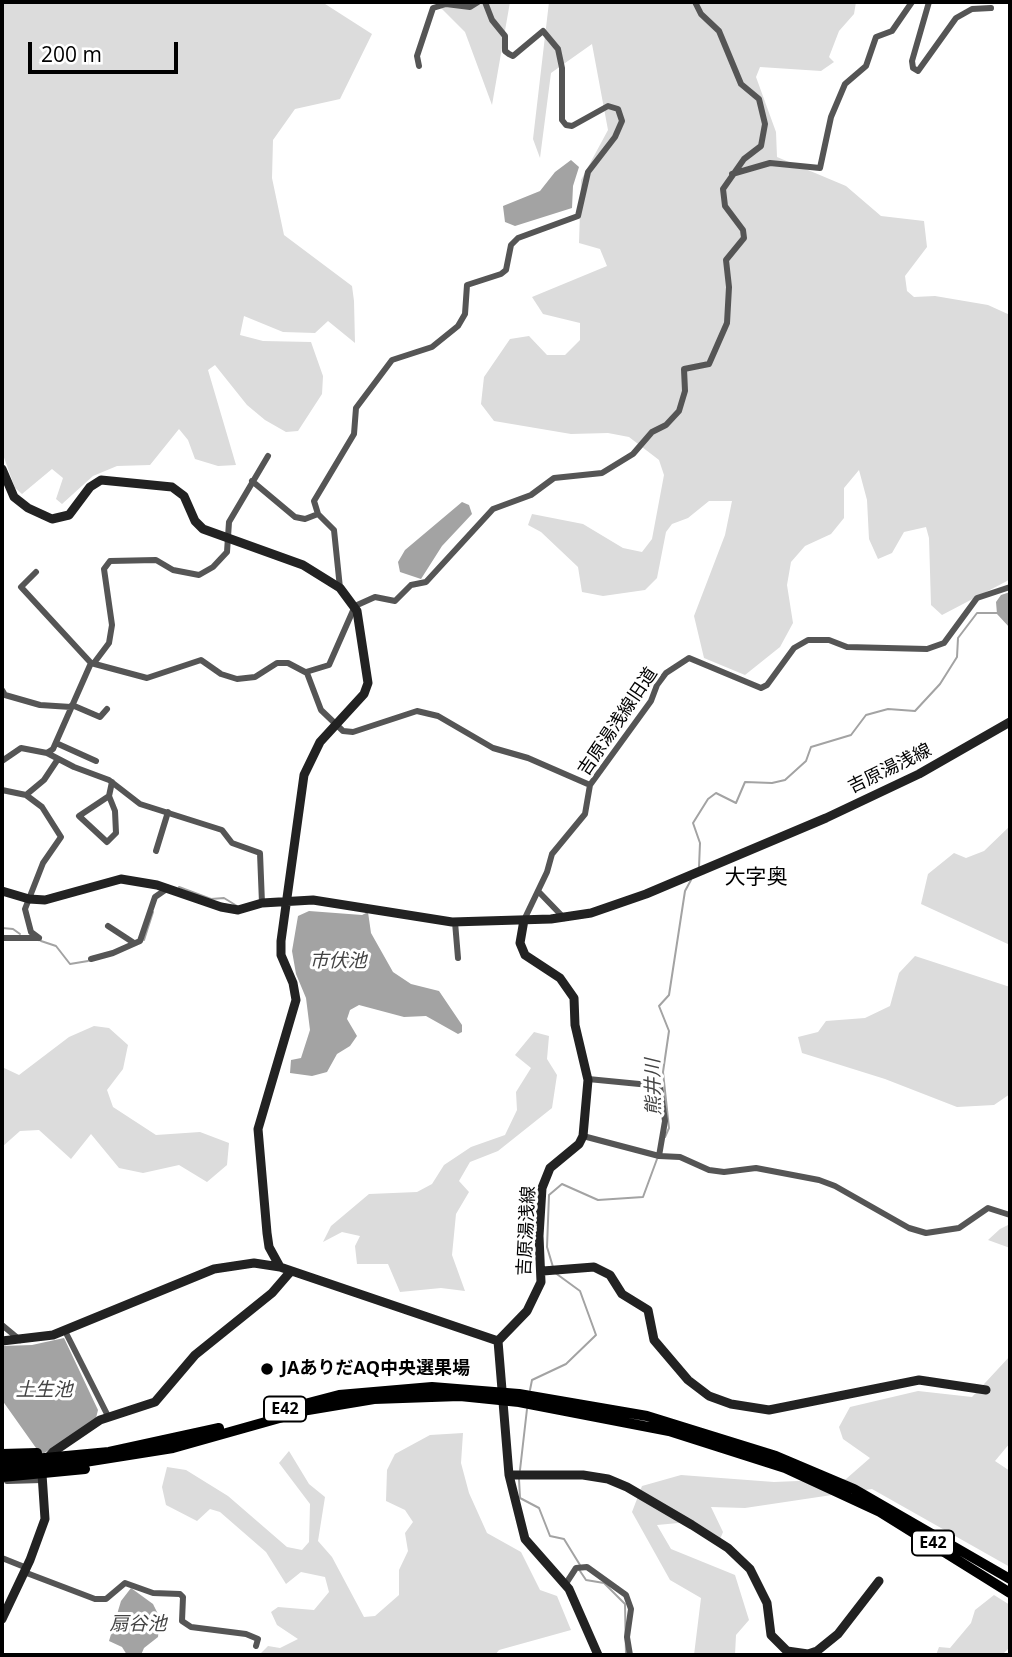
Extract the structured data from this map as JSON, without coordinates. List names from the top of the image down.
{
  "streets": {
    "highway": ["E42"],
    "street": ["吉原湯浅線旧道", "吉原湯浅線"]
  },
  "crossings": [
    ["吉原湯浅線旧道", "吉原湯浅線"]
  ],
  "districts": ["大字奥"],
  "water": [
    "市伏池",
    "熊井川",
    "土生池",
    "扇谷池"
  ],
  "places": ["JAありだAQ中央選果場"],
  "scale_bar": "200 m"
}
